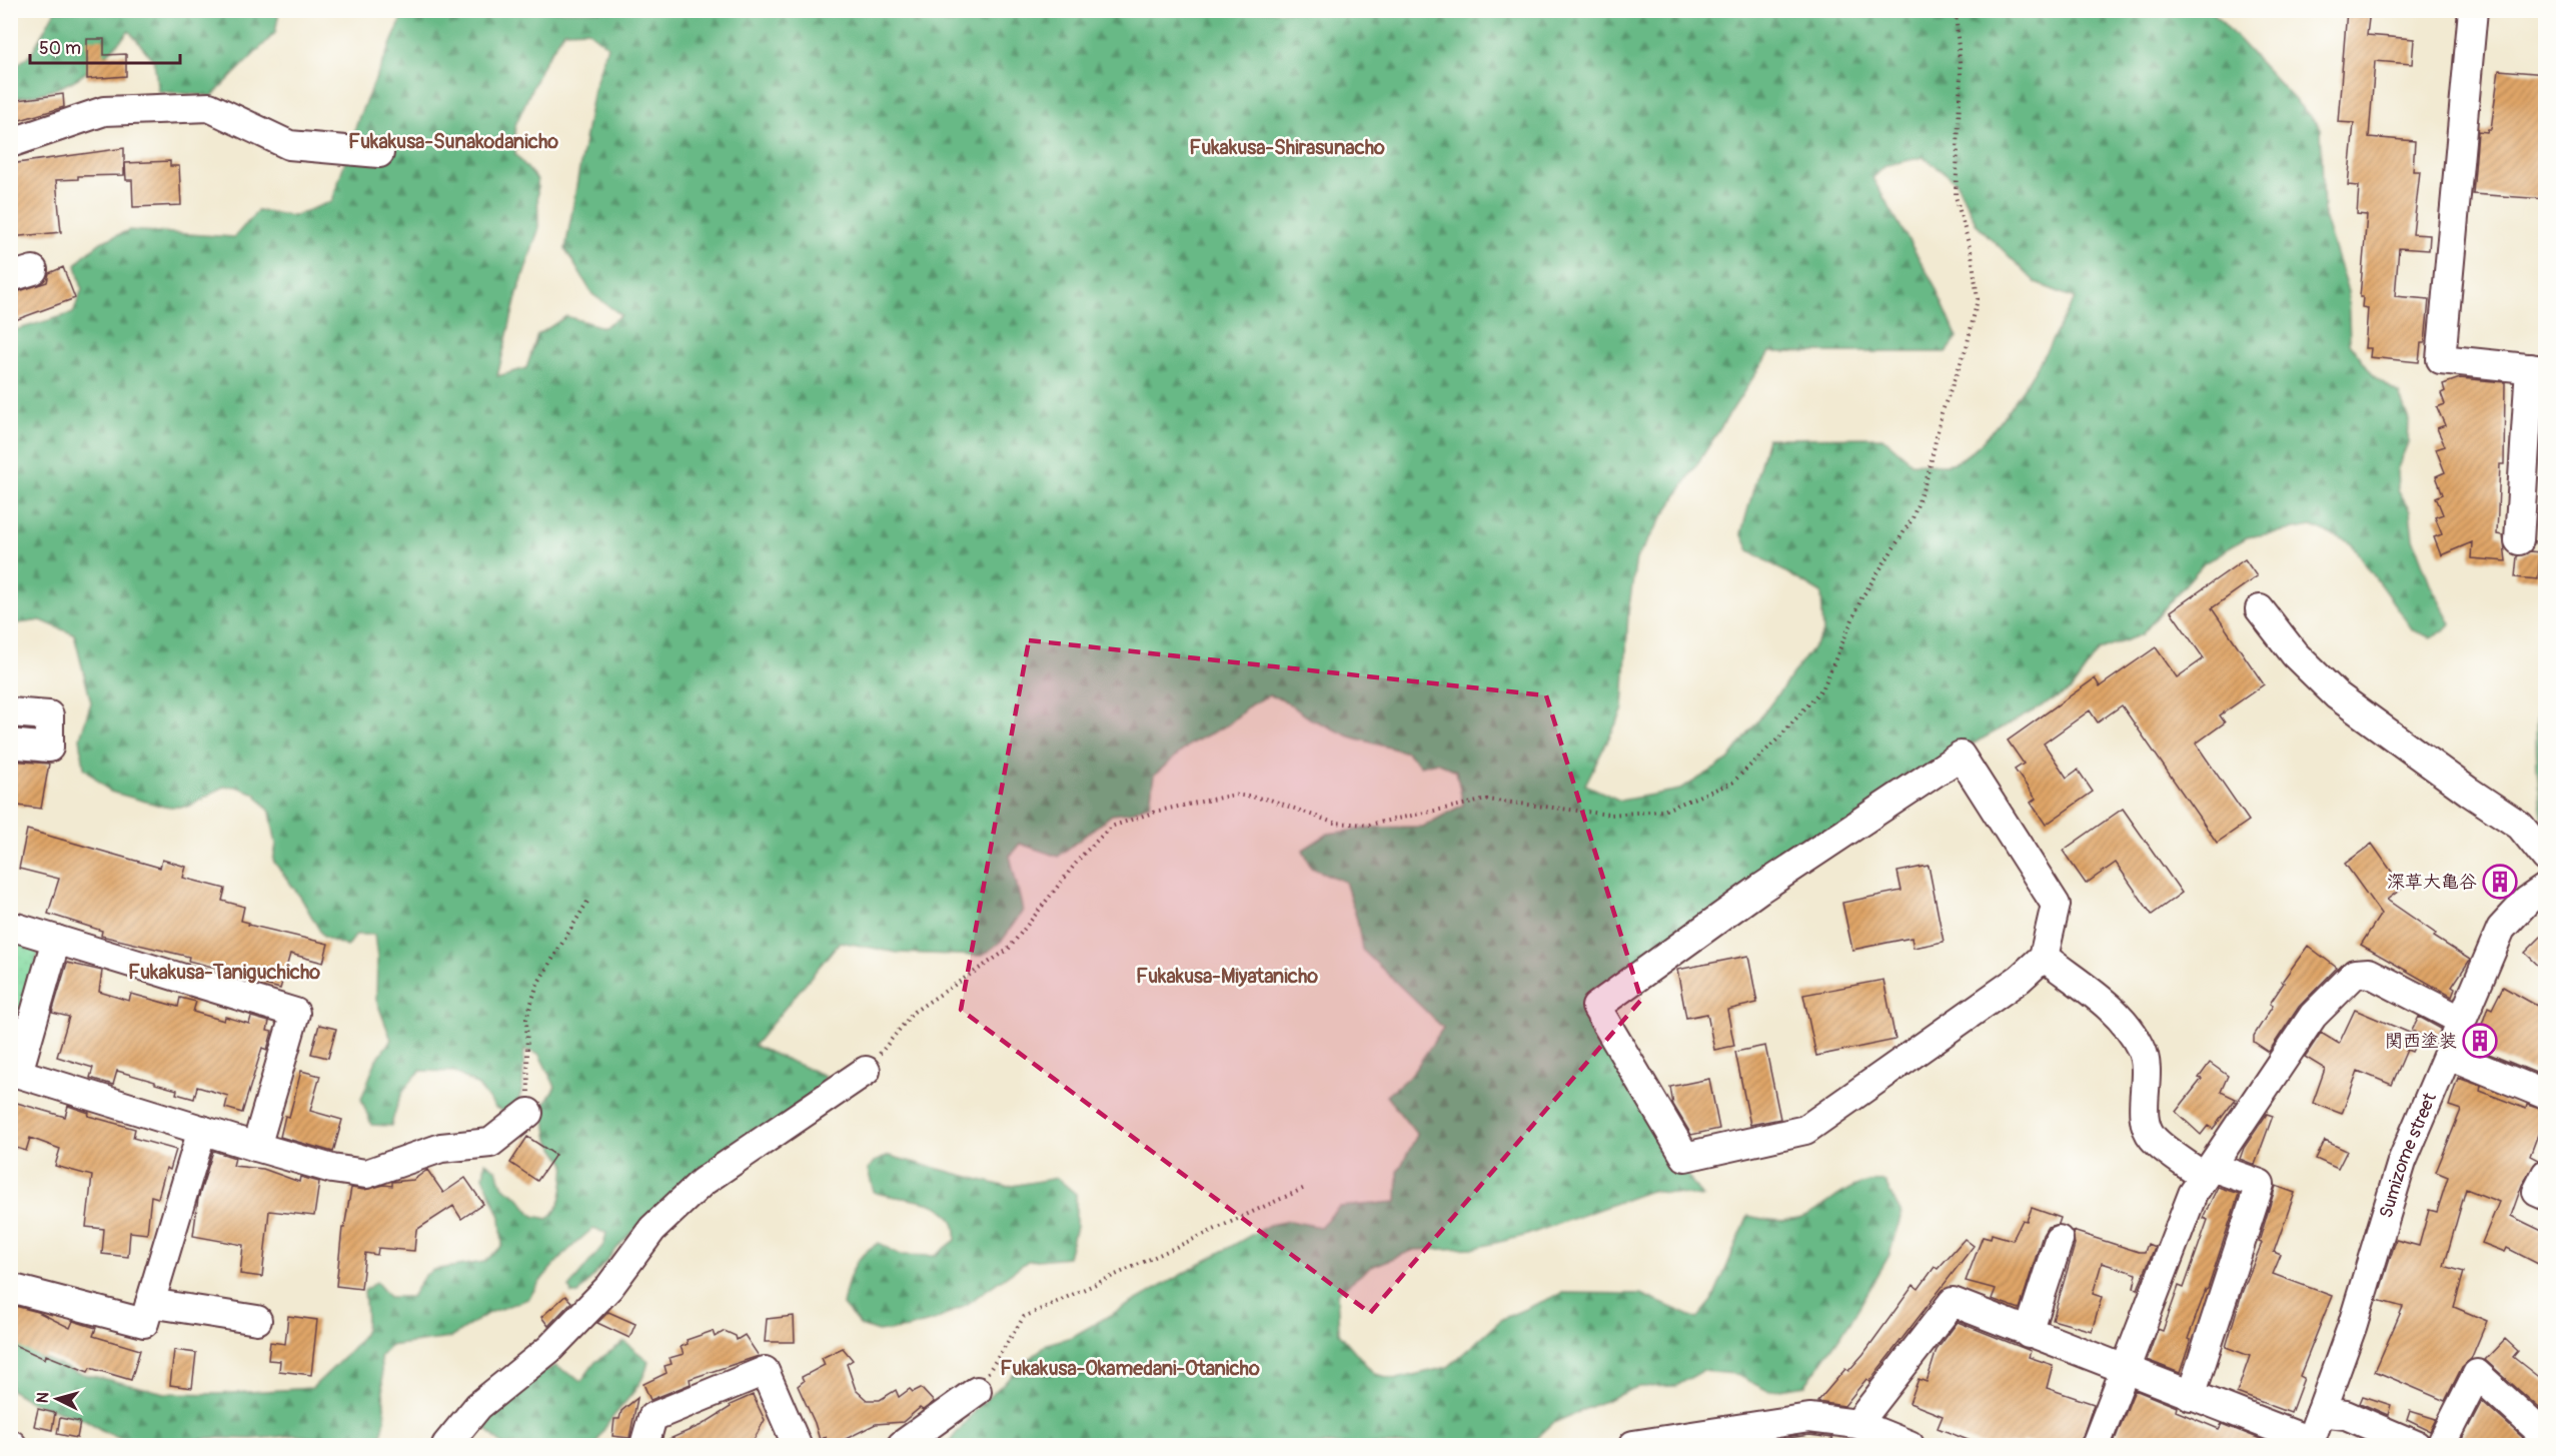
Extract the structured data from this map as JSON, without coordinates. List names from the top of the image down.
{
  "streets": {
    "street": ["Sumizome street"]
  },
  "districts": [
    "Fukakusa-Sunakodanicho",
    "Fukakusa-Shirasunacho",
    "Fukakusa-Taniguchicho",
    "Fukakusa-Miyatanicho",
    "Fukakusa-Okamedani-Otanicho"
  ],
  "places": {
    "building": ["深草大亀谷", "関西塗装"]
  },
  "scale_bar": "50 m",
  "north": "left"
}
